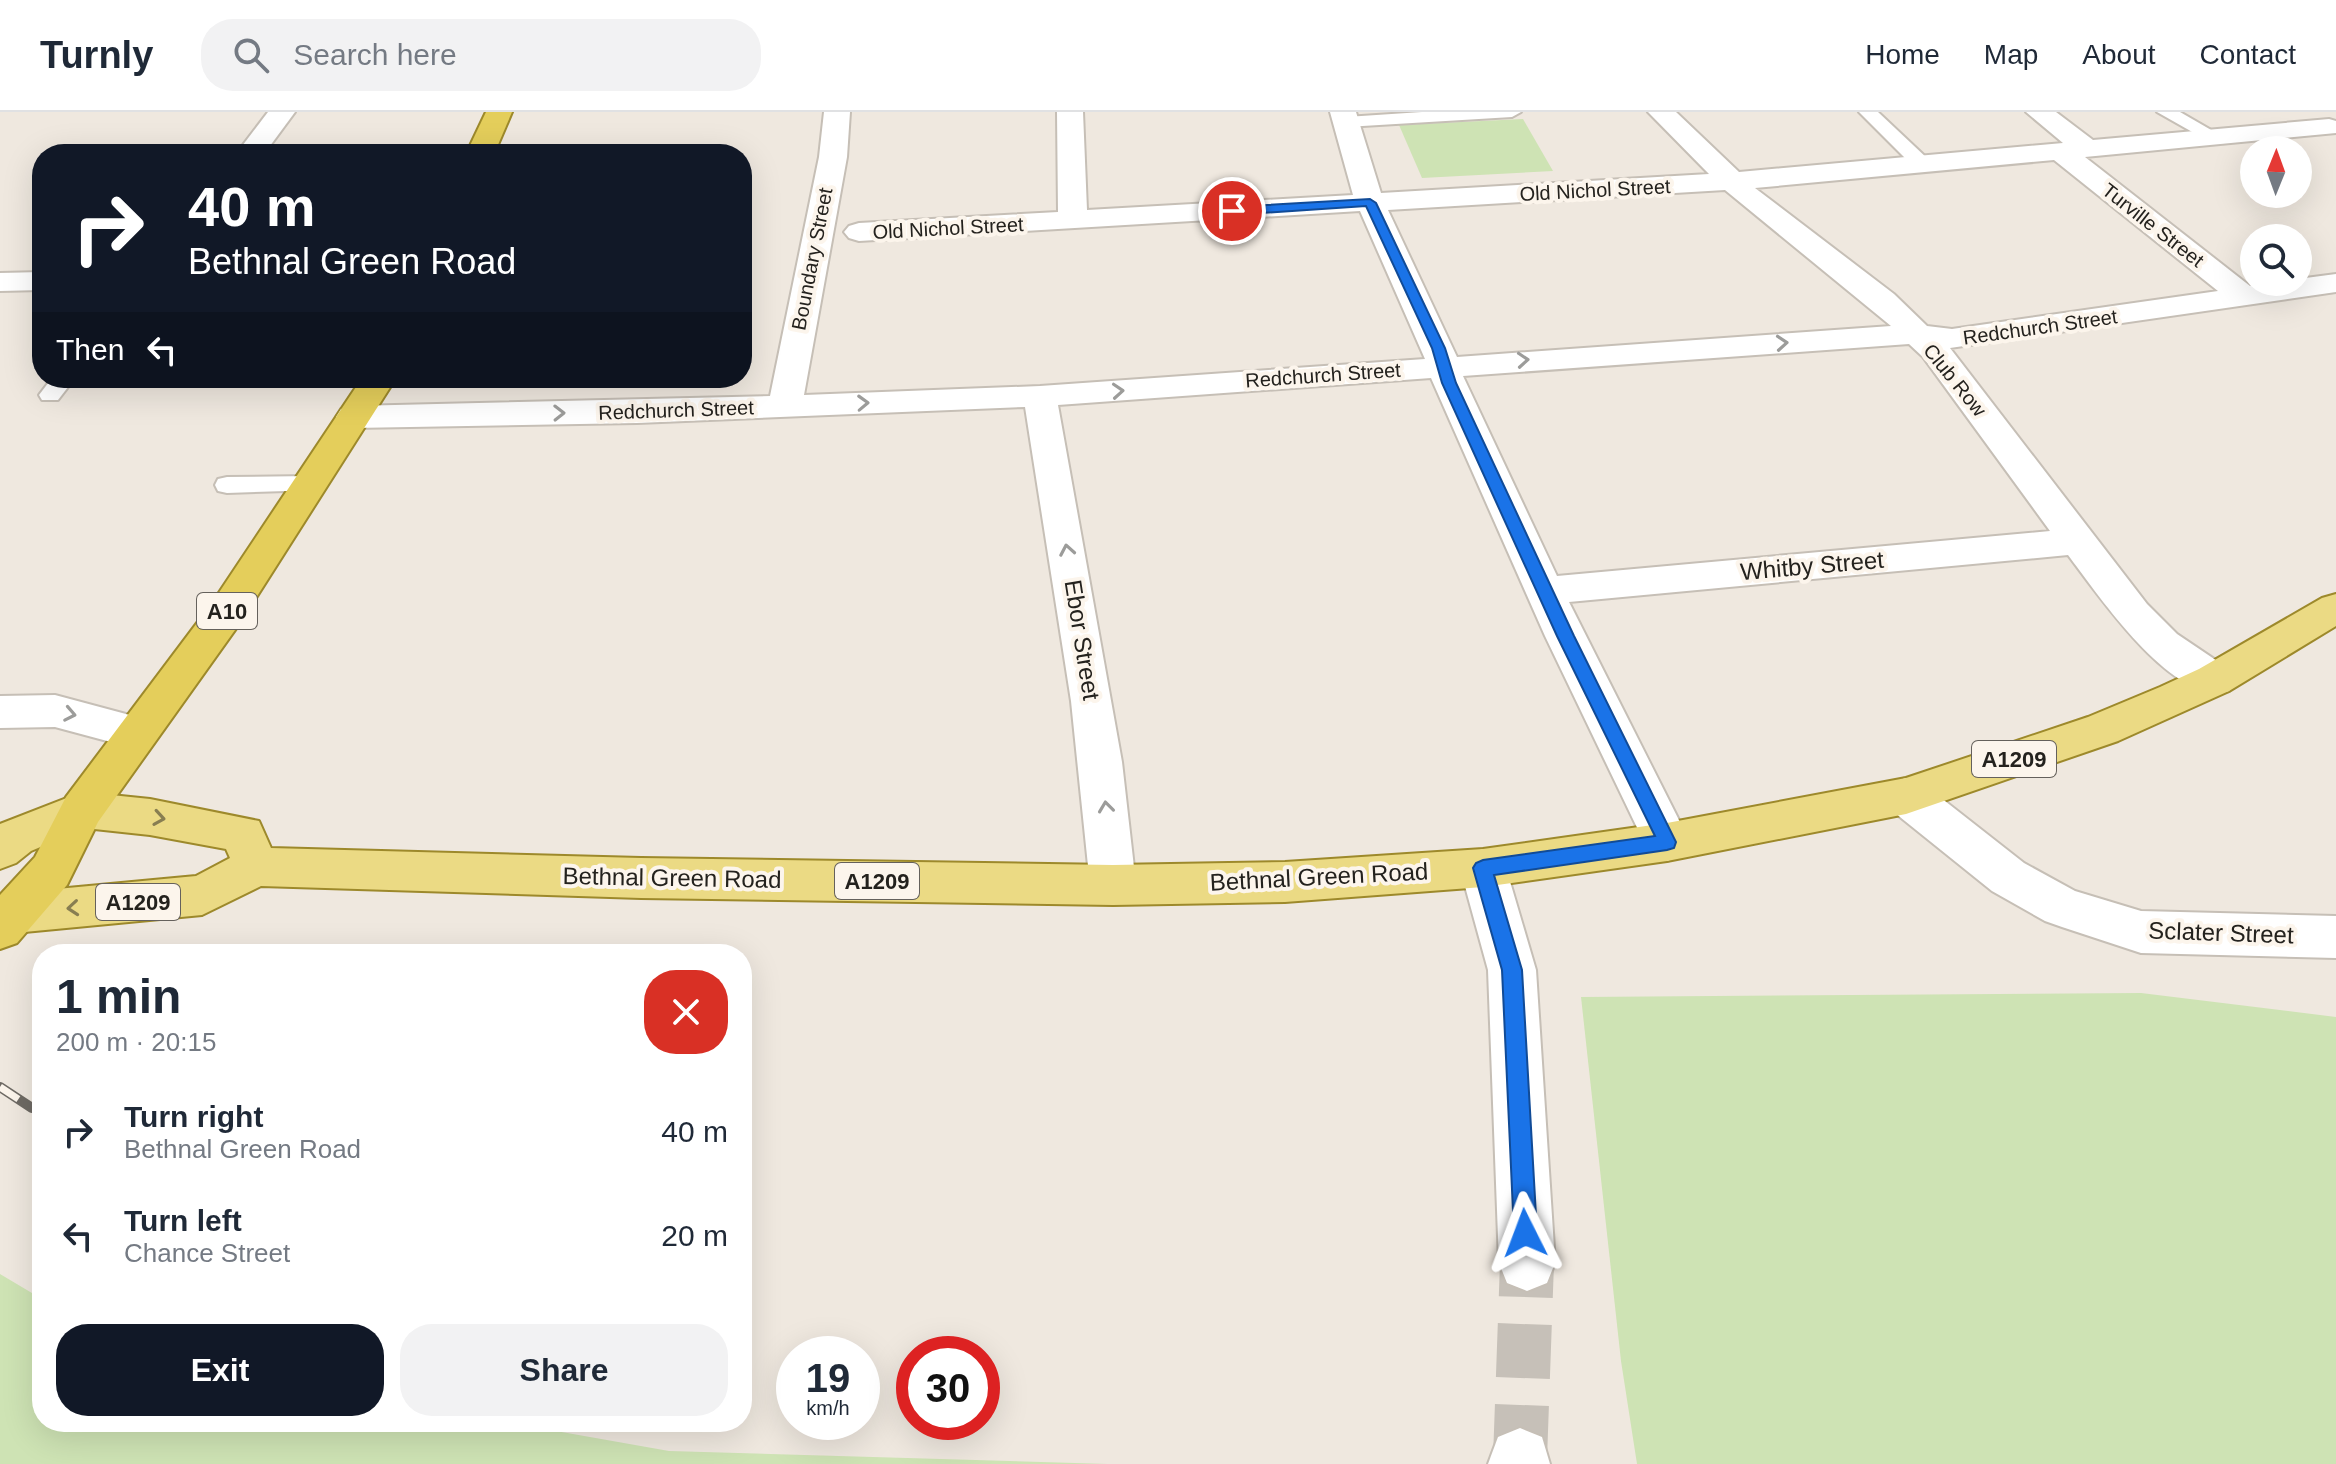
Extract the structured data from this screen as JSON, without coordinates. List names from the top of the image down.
{
  "streets": {
    "highway": ["A10"],
    "main road": ["A1209", "Bethnal Green Road"],
    "street": [
      "Old Nichol Street",
      "Turville Street",
      "Boundary Street",
      "Redchurch Street",
      "Club Row",
      "Whitby Street",
      "Ebor Street",
      "Sclater Street"
    ]
  },
  "crossings": [
    ["Old Nichol Street", "Turville Street"],
    ["Old Nichol Street", "Club Row"],
    ["Turville Street", "Redchurch Street"],
    ["Boundary Street", "Redchurch Street"],
    ["Redchurch Street", "Club Row"],
    ["Redchurch Street", "A10"],
    ["Redchurch Street", "Ebor Street"],
    ["Club Row", "Whitby Street"],
    ["Club Row", "Bethnal Green Road"],
    ["A10", "Bethnal Green Road"],
    ["Ebor Street", "Bethnal Green Road"],
    ["Bethnal Green Road", "Sclater Street"]
  ],
  "one_way": ["Redchurch Street", "Ebor Street"],
  "north": "top",
  "page": {
    "header": "Turnly",
    "search": "Search here",
    "nav": [
      "Home",
      "Map",
      "About",
      "Contact"
    ],
    "turn": ["40 m", "Bethnal Green Road"],
    "then": "Then",
    "heading": ["1 min", "200 m · 20:15"],
    "list": [
      {
        "name": "Turn right",
        "note": "Bethnal Green Road",
        "value": "40 m"
      },
      {
        "name": "Turn left",
        "note": "Chance Street",
        "value": "20 m"
      }
    ],
    "buttons": ["Exit", "Share"],
    "speed": "19 km/h",
    "limit": "30"
  }
}
